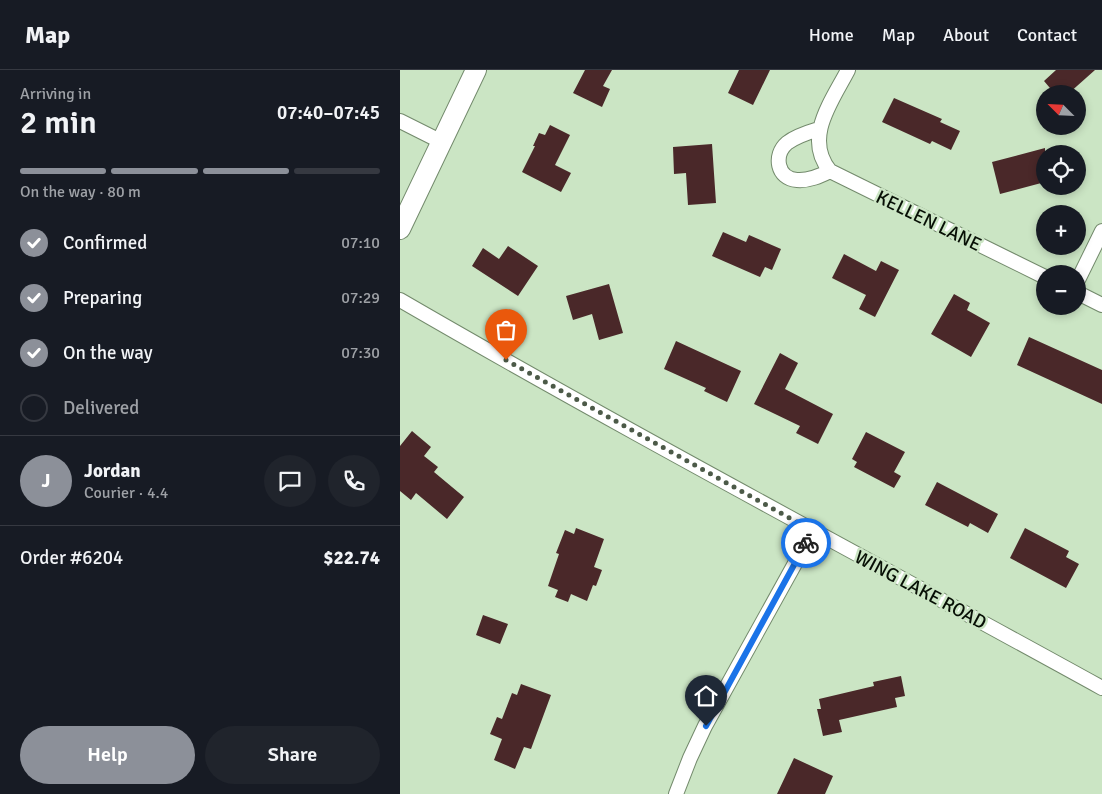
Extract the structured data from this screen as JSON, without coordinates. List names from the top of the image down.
{
  "streets": {
    "street": ["KELLEN LANE", "WING LAKE ROAD"]
  },
  "north": "top left",
  "page": {
    "header": "Map",
    "nav": [
      "Home",
      "Map",
      "About",
      "Contact"
    ],
    "heading": ["2 min", "Arriving in", "07:40–07:45"],
    "panel": [
      "Jordan",
      "Courier · 4.4",
      "Order #6204",
      "$22.74"
    ],
    "map_buttons": ["+", "−"],
    "bar": "On the way · 80 m",
    "list": [
      ["Confirmed", "07:10"],
      ["Preparing", "07:29"],
      ["On the way", "07:30"],
      "Delivered"
    ],
    "round": "J",
    "buttons": ["Help", "Share"]
  }
}
